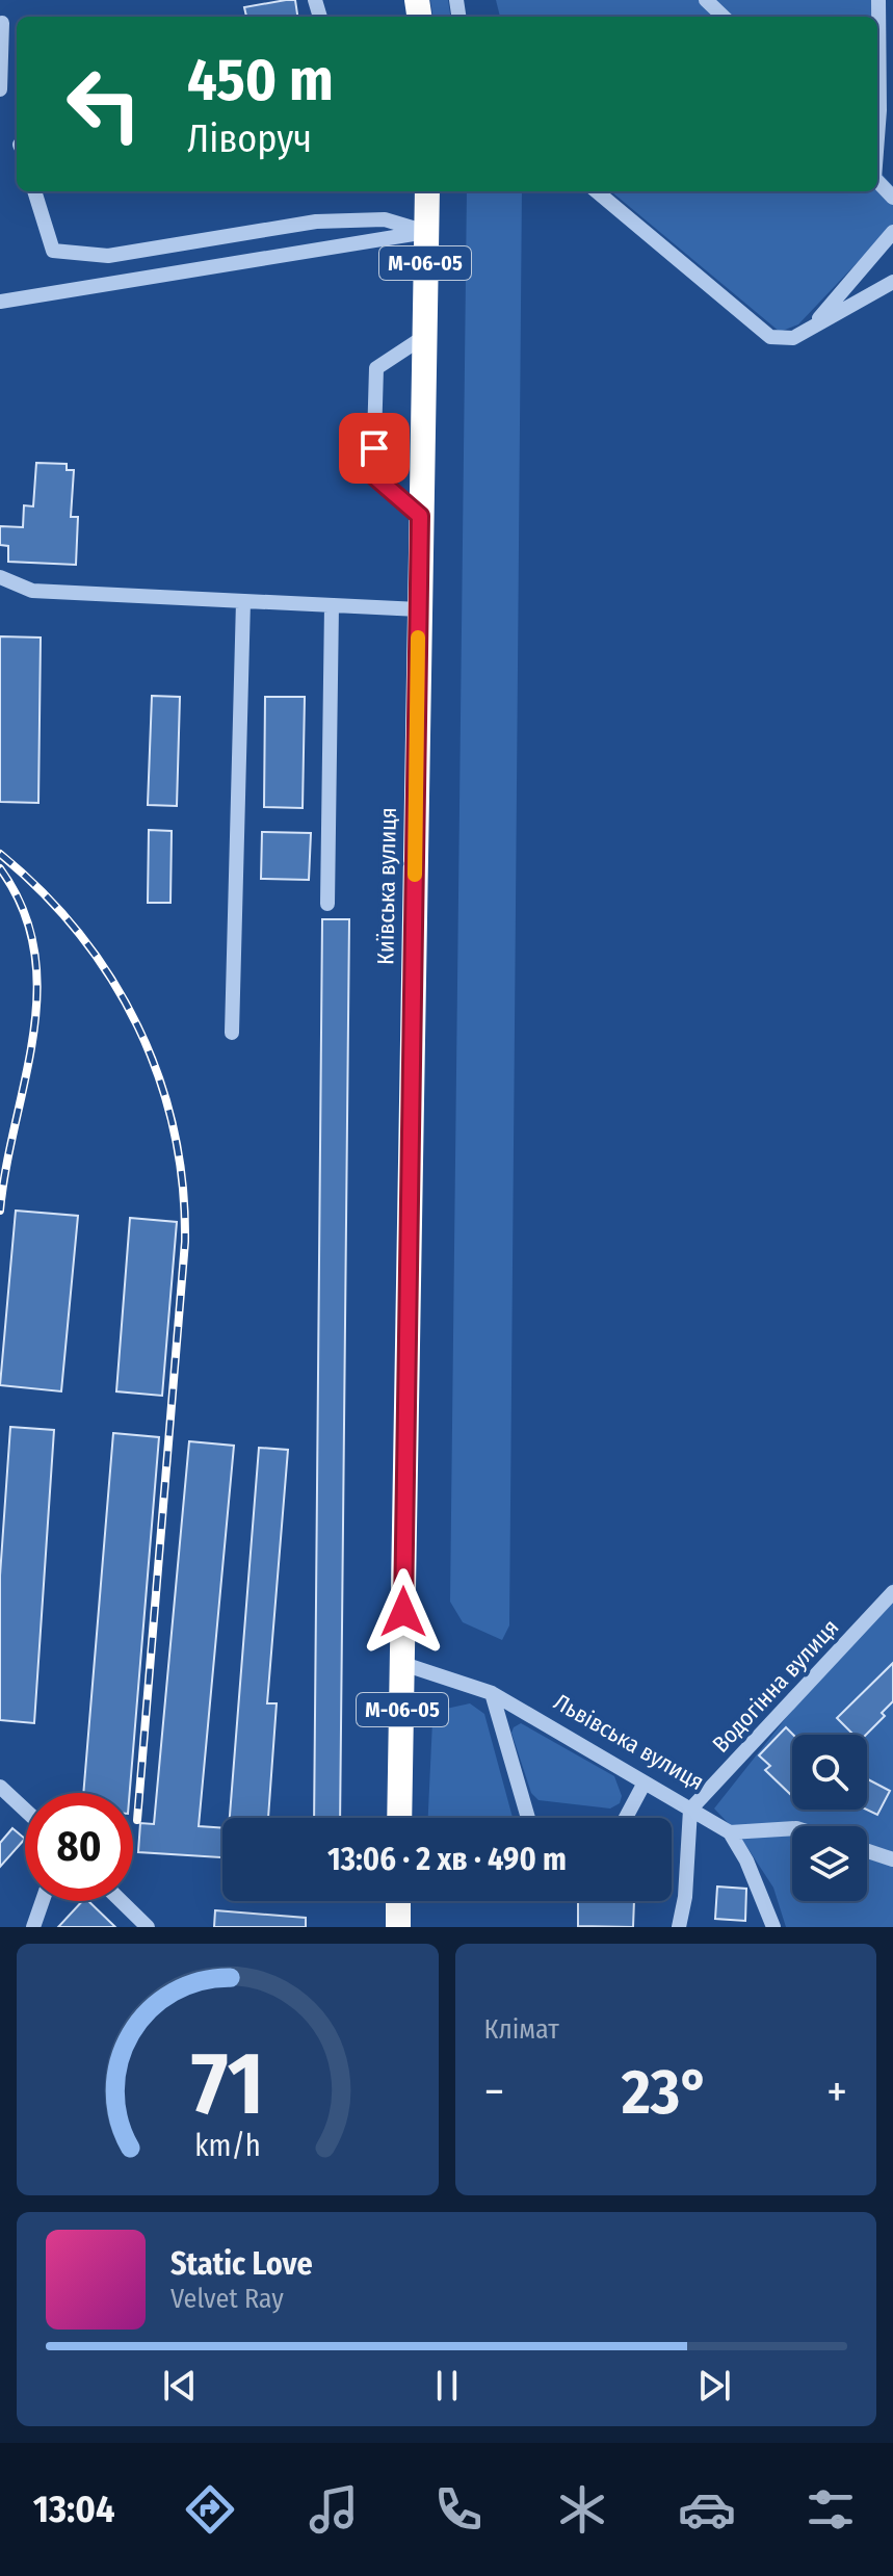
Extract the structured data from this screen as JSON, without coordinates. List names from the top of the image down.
{
  "streets": {
    "highway": ["М-06-05", "Київська вулиця"],
    "street": ["Водогінна вулиця", "Львівська вулиця"]
  },
  "crossings": [
    ["М-06-05", "Київська вулиця"],
    ["М-06-05", "Львівська вулиця"],
    ["Київська вулиця", "Львівська вулиця"],
    ["Водогінна вулиця", "Львівська вулиця"]
  ],
  "page": {
    "turn": ["450 m", "Ліворуч"],
    "limit": "80",
    "trip": "13:06 · 2 хв · 490 m",
    "tile": "Клімат",
    "heat": ["−", "23°", "+"],
    "song": ["Static Love", "Velvet Ray"],
    "tabs": "13:04",
    "gauge": ["71", "km/h"]
  }
}
